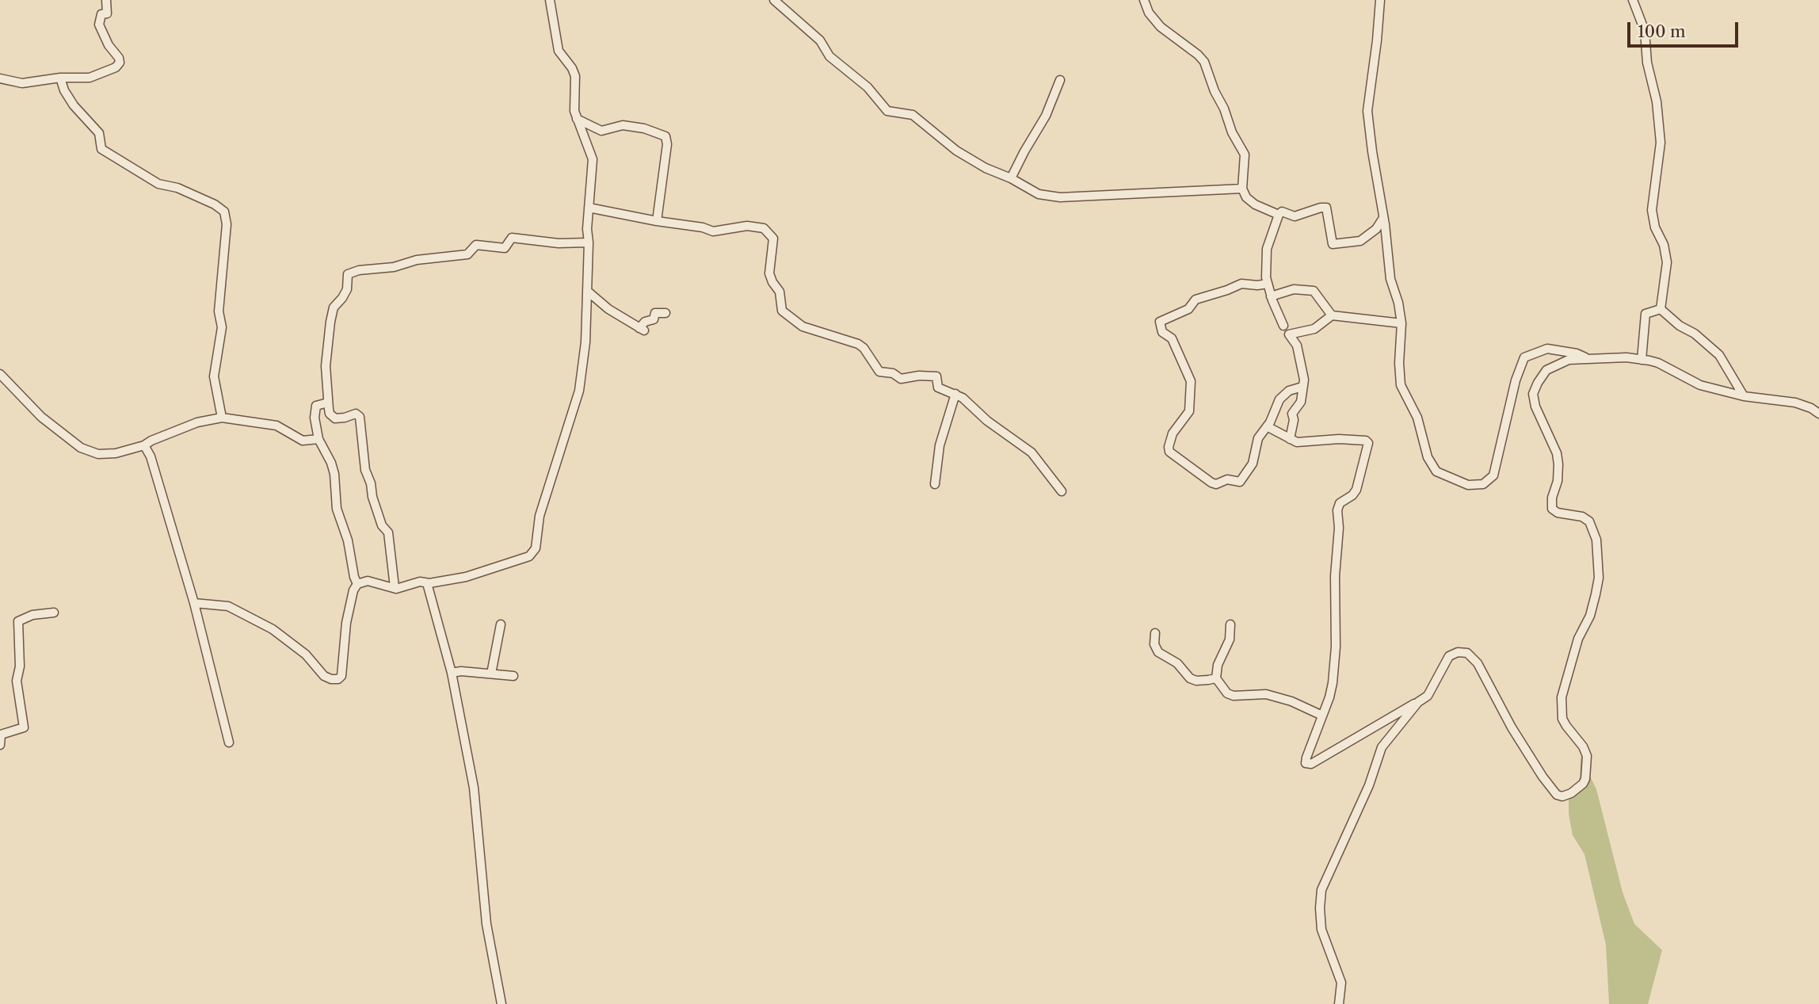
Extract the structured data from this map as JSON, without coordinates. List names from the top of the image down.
{
  "scale_bar": "100 m"
}
